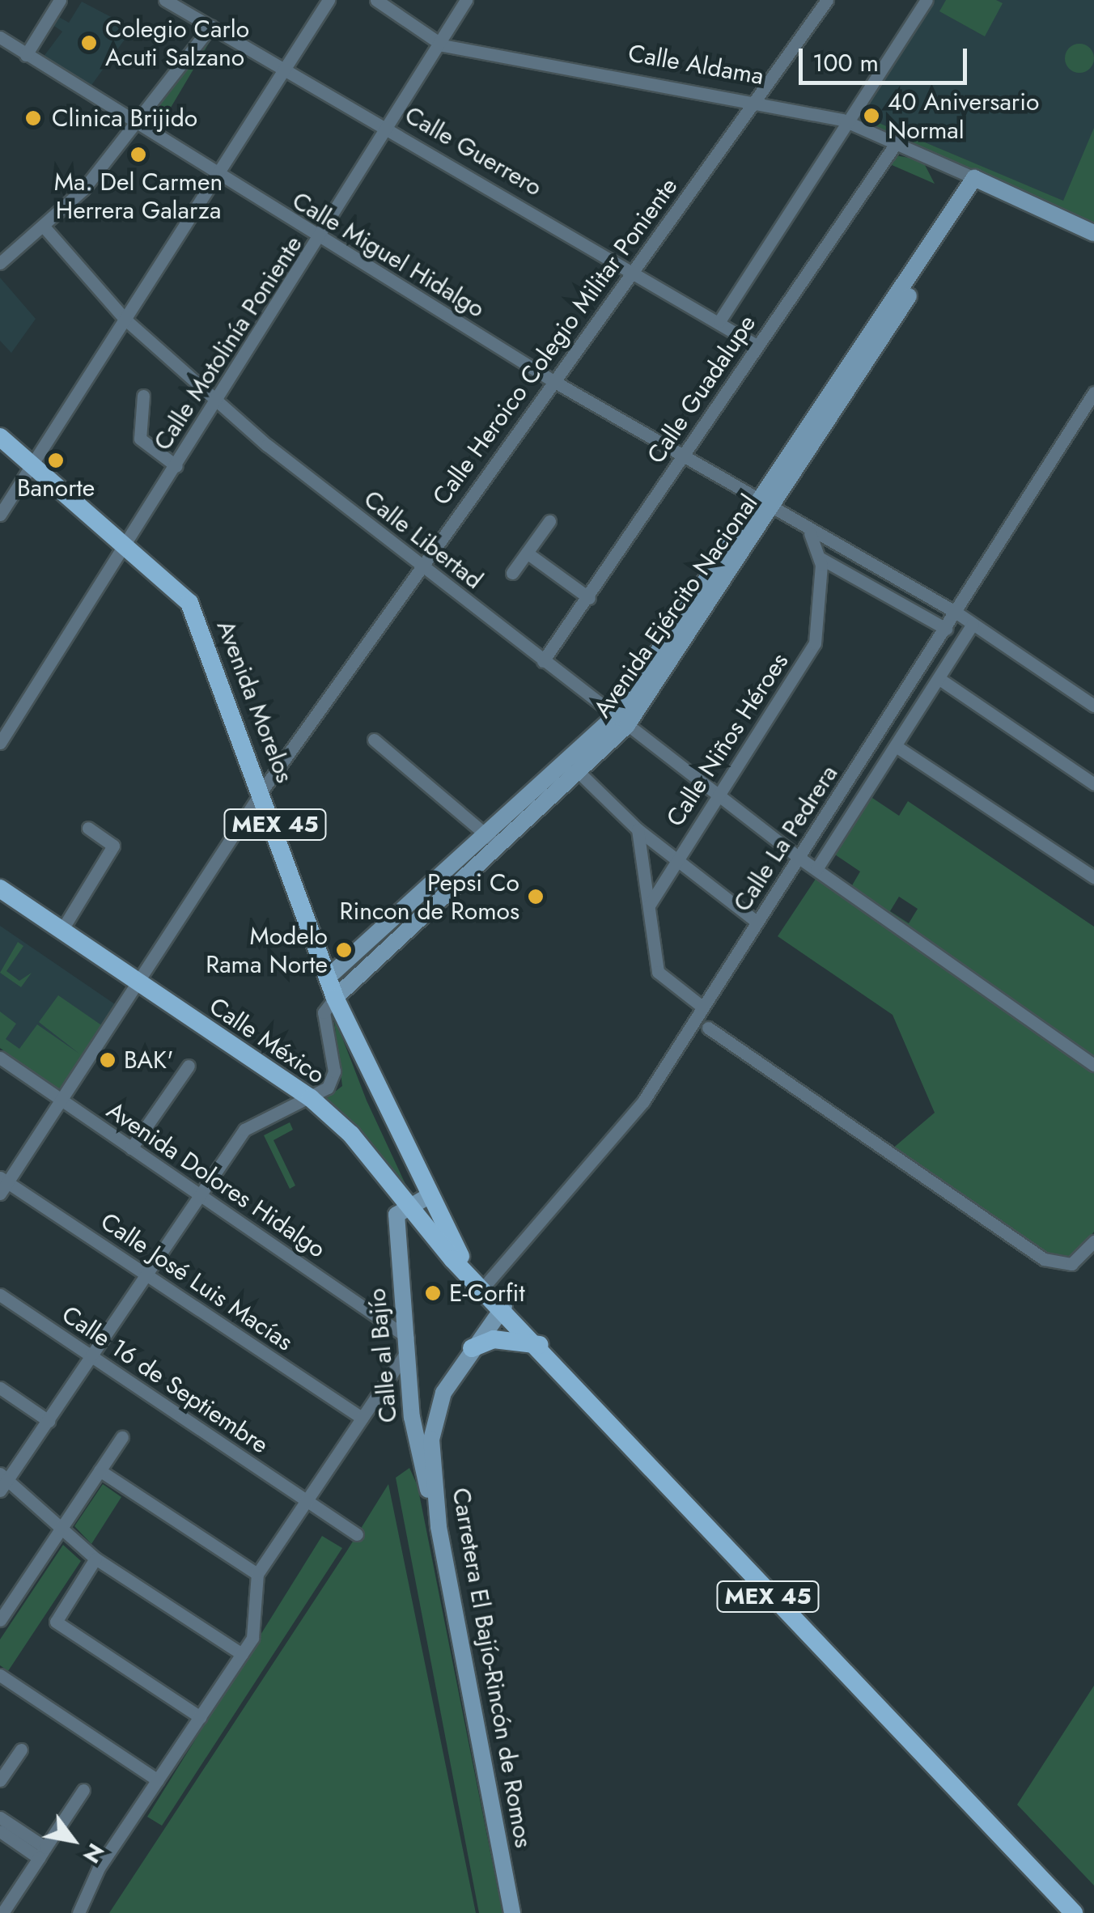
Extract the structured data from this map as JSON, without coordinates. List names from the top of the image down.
{
  "streets": {
    "main road": [
      "Calle Aldama",
      "Avenida Ejército Nacional",
      "Avenida Morelos",
      "MEX 45",
      "Calle México",
      "Calle al Bajío",
      "Carretera El Bajío-Rincón de Romos"
    ],
    "street": [
      "Calle Guerrero",
      "Calle Miguel Hidalgo",
      "Calle Heroico Colegio Militar Poniente",
      "Calle Motolinía Poniente",
      "Calle Guadalupe",
      "Calle Libertad",
      "Calle Niños Héroes",
      "Calle La Pedrera",
      "Avenida Dolores Hidalgo",
      "Calle José Luis Macías",
      "Calle 16 de Septiembre"
    ]
  },
  "crossings": [
    ["Calle Aldama", "Calle Heroico Colegio Militar Poniente"],
    ["Calle Aldama", "Calle Motolinía Poniente"],
    ["Calle Aldama", "Calle Guadalupe"],
    ["Calle Aldama", "Avenida Ejército Nacional"],
    ["Calle Guerrero", "Calle Heroico Colegio Militar Poniente"],
    ["Calle Guerrero", "Calle Motolinía Poniente"],
    ["Calle Guerrero", "Calle Guadalupe"],
    ["Calle Miguel Hidalgo", "Calle Heroico Colegio Militar Poniente"],
    ["Calle Miguel Hidalgo", "Calle Motolinía Poniente"],
    ["Calle Miguel Hidalgo", "Calle Guadalupe"],
    ["Calle Miguel Hidalgo", "Avenida Ejército Nacional"],
    ["Calle Heroico Colegio Militar Poniente", "Calle Libertad"],
    ["Calle Heroico Colegio Militar Poniente", "Avenida Morelos"],
    ["Calle Heroico Colegio Militar Poniente", "Calle México"],
    ["Calle Heroico Colegio Militar Poniente", "Avenida Dolores Hidalgo"],
    ["Calle Heroico Colegio Militar Poniente", "Calle José Luis Macías"],
    ["Calle Motolinía Poniente", "Calle Libertad"],
    ["Calle Motolinía Poniente", "Avenida Morelos"],
    ["Calle Guadalupe", "Calle Libertad"],
    ["Calle Libertad", "Avenida Ejército Nacional"],
    ["Calle Libertad", "Calle Niños Héroes"],
    ["Calle Libertad", "Calle La Pedrera"],
    ["Avenida Ejército Nacional", "Avenida Morelos"],
    ["Avenida Morelos", "MEX 45"],
    ["Avenida Morelos", "Calle México"],
    ["MEX 45", "Calle La Pedrera"],
    ["MEX 45", "Calle México"],
    ["MEX 45", "Carretera El Bajío-Rincón de Romos"],
    ["Calle México", "Calle al Bajío"],
    ["Avenida Dolores Hidalgo", "Calle al Bajío"],
    ["Calle al Bajío", "Carretera El Bajío-Rincón de Romos"]
  ],
  "places": [
    "Colegio Carlo Acuti Salzano",
    "40 Aniversario Normal",
    "Clinica Brijido",
    "Ma. Del Carmen Herrera Galarza",
    "Banorte",
    "Pepsi Co Rincon de Romos",
    "Modelo Rama Norte",
    "BAK'",
    "E-Corfit"
  ],
  "scale_bar": "100 m",
  "north": "bottom right"
}
